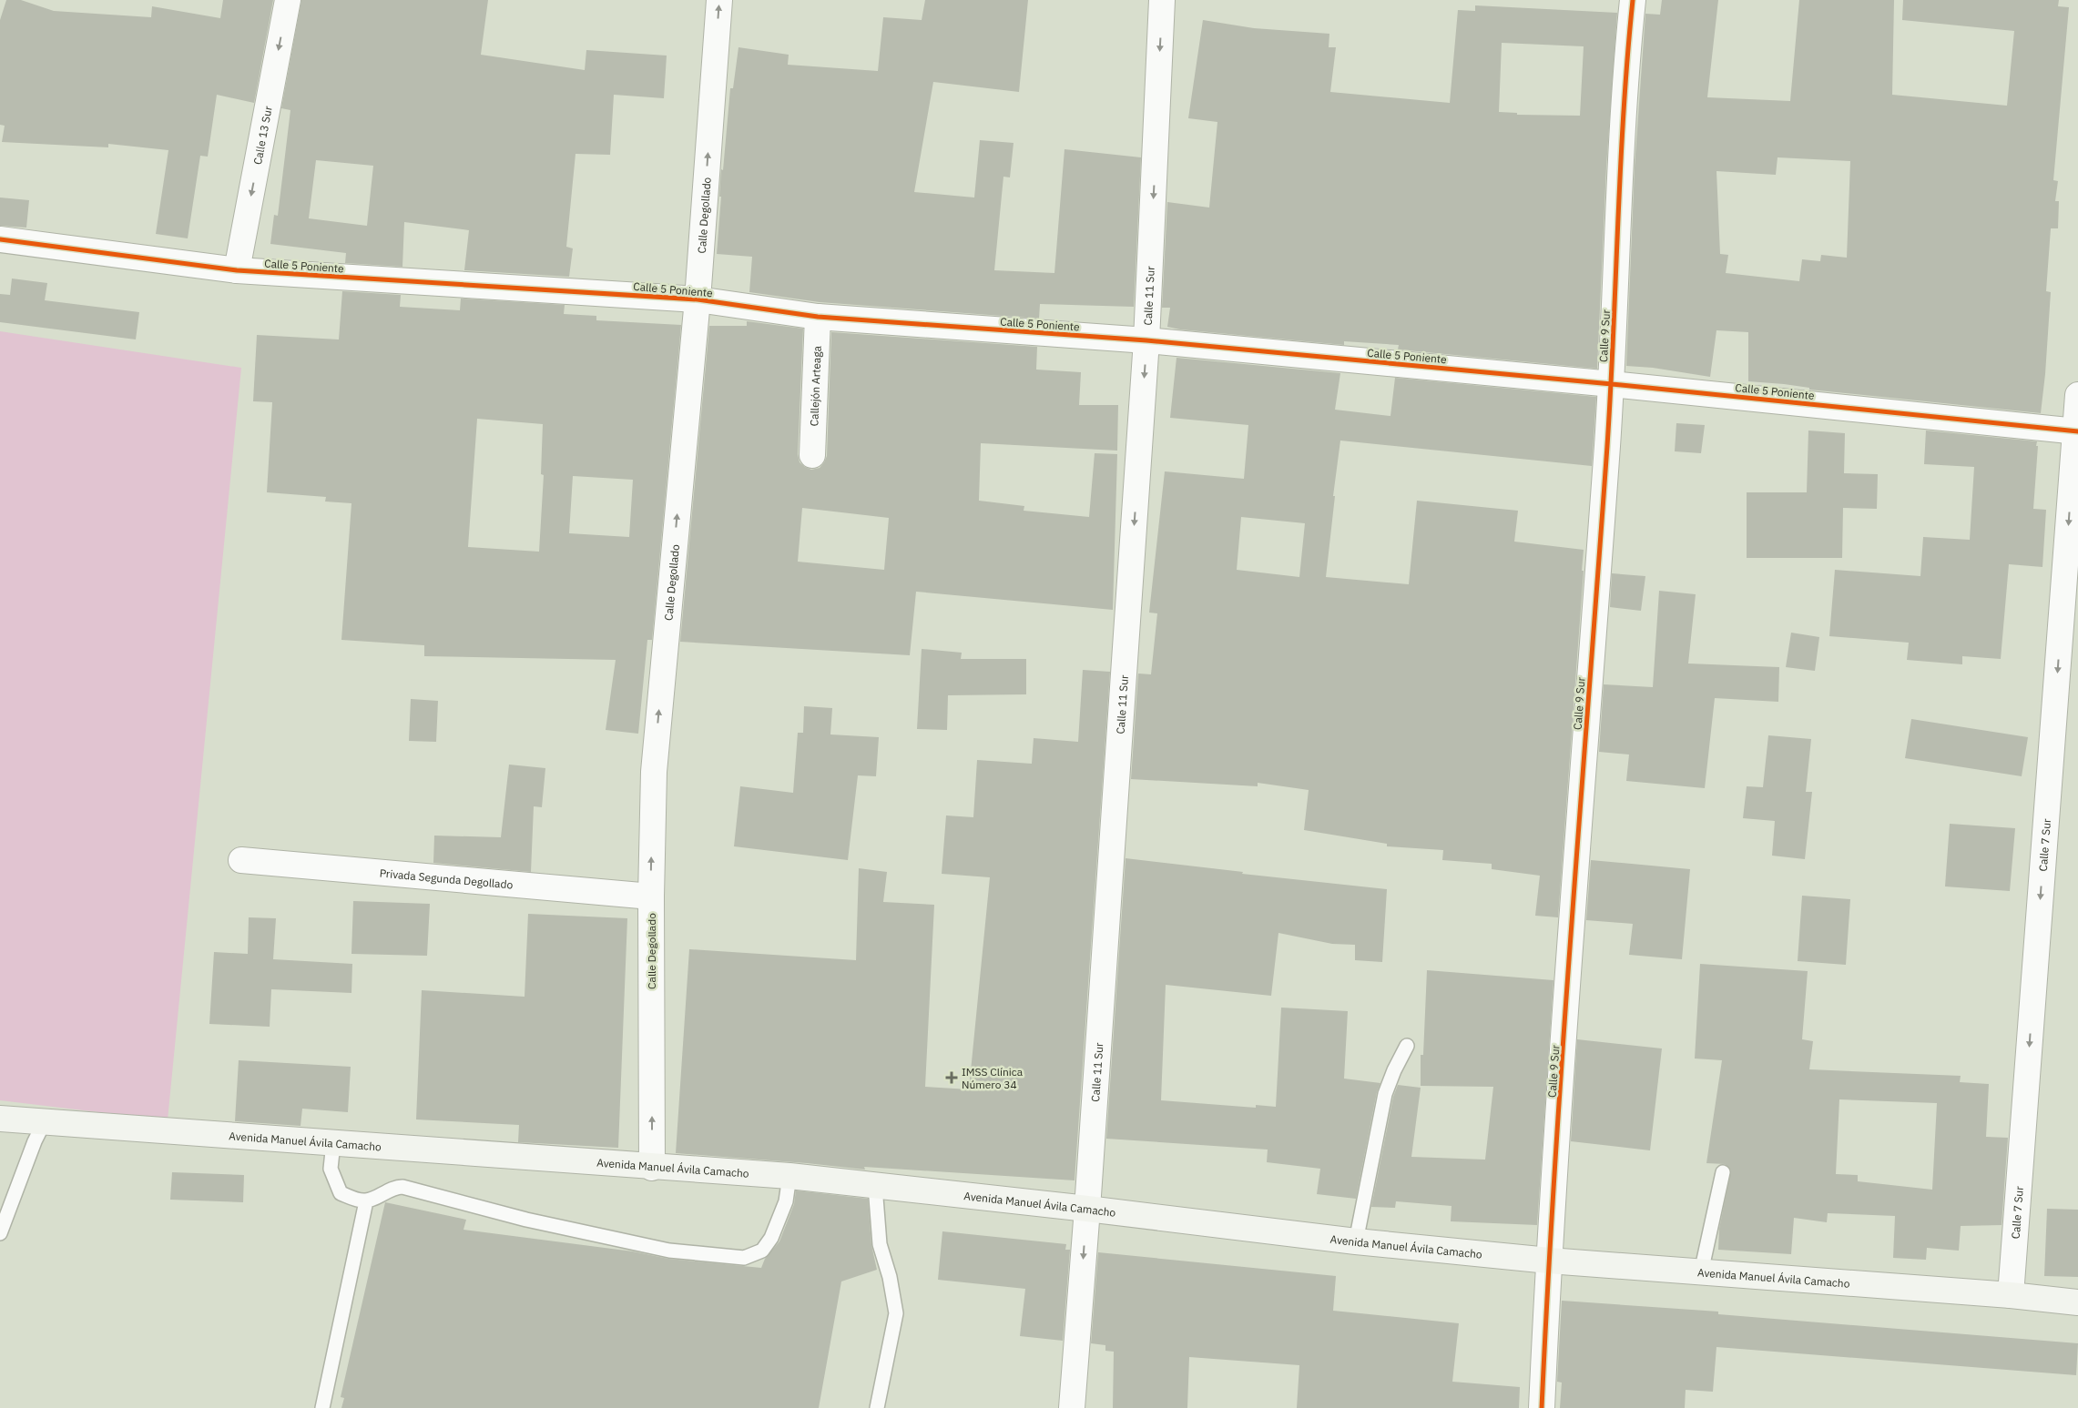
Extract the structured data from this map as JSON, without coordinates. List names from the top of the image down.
{
  "streets": {
    "main road": ["Avenida Manuel Ávila Camacho"],
    "street": [
      "Calle 13 Sur",
      "Calle Degollado",
      "Calle 5 Poniente",
      "Calle 11 Sur",
      "Calle 9 Sur",
      "Callejón Arteaga",
      "Calle 7 Sur",
      "Privada Segunda Degollado"
    ]
  },
  "crossings": [
    ["Calle 13 Sur", "Calle 5 Poniente"],
    ["Calle Degollado", "Calle 5 Poniente"],
    ["Calle Degollado", "Privada Segunda Degollado"],
    ["Calle Degollado", "Avenida Manuel Ávila Camacho"],
    ["Calle 5 Poniente", "Calle 11 Sur"],
    ["Calle 5 Poniente", "Calle 9 Sur"],
    ["Calle 5 Poniente", "Callejón Arteaga"],
    ["Calle 5 Poniente", "Calle 7 Sur"],
    ["Calle 11 Sur", "Avenida Manuel Ávila Camacho"],
    ["Calle 9 Sur", "Avenida Manuel Ávila Camacho"],
    ["Calle 7 Sur", "Avenida Manuel Ávila Camacho"]
  ],
  "one_way": [
    "Calle 13 Sur",
    "Calle Degollado",
    "Calle 11 Sur",
    "Calle 7 Sur"
  ],
  "places": {
    "health": ["IMSS Clínica Número 34"]
  }
}
